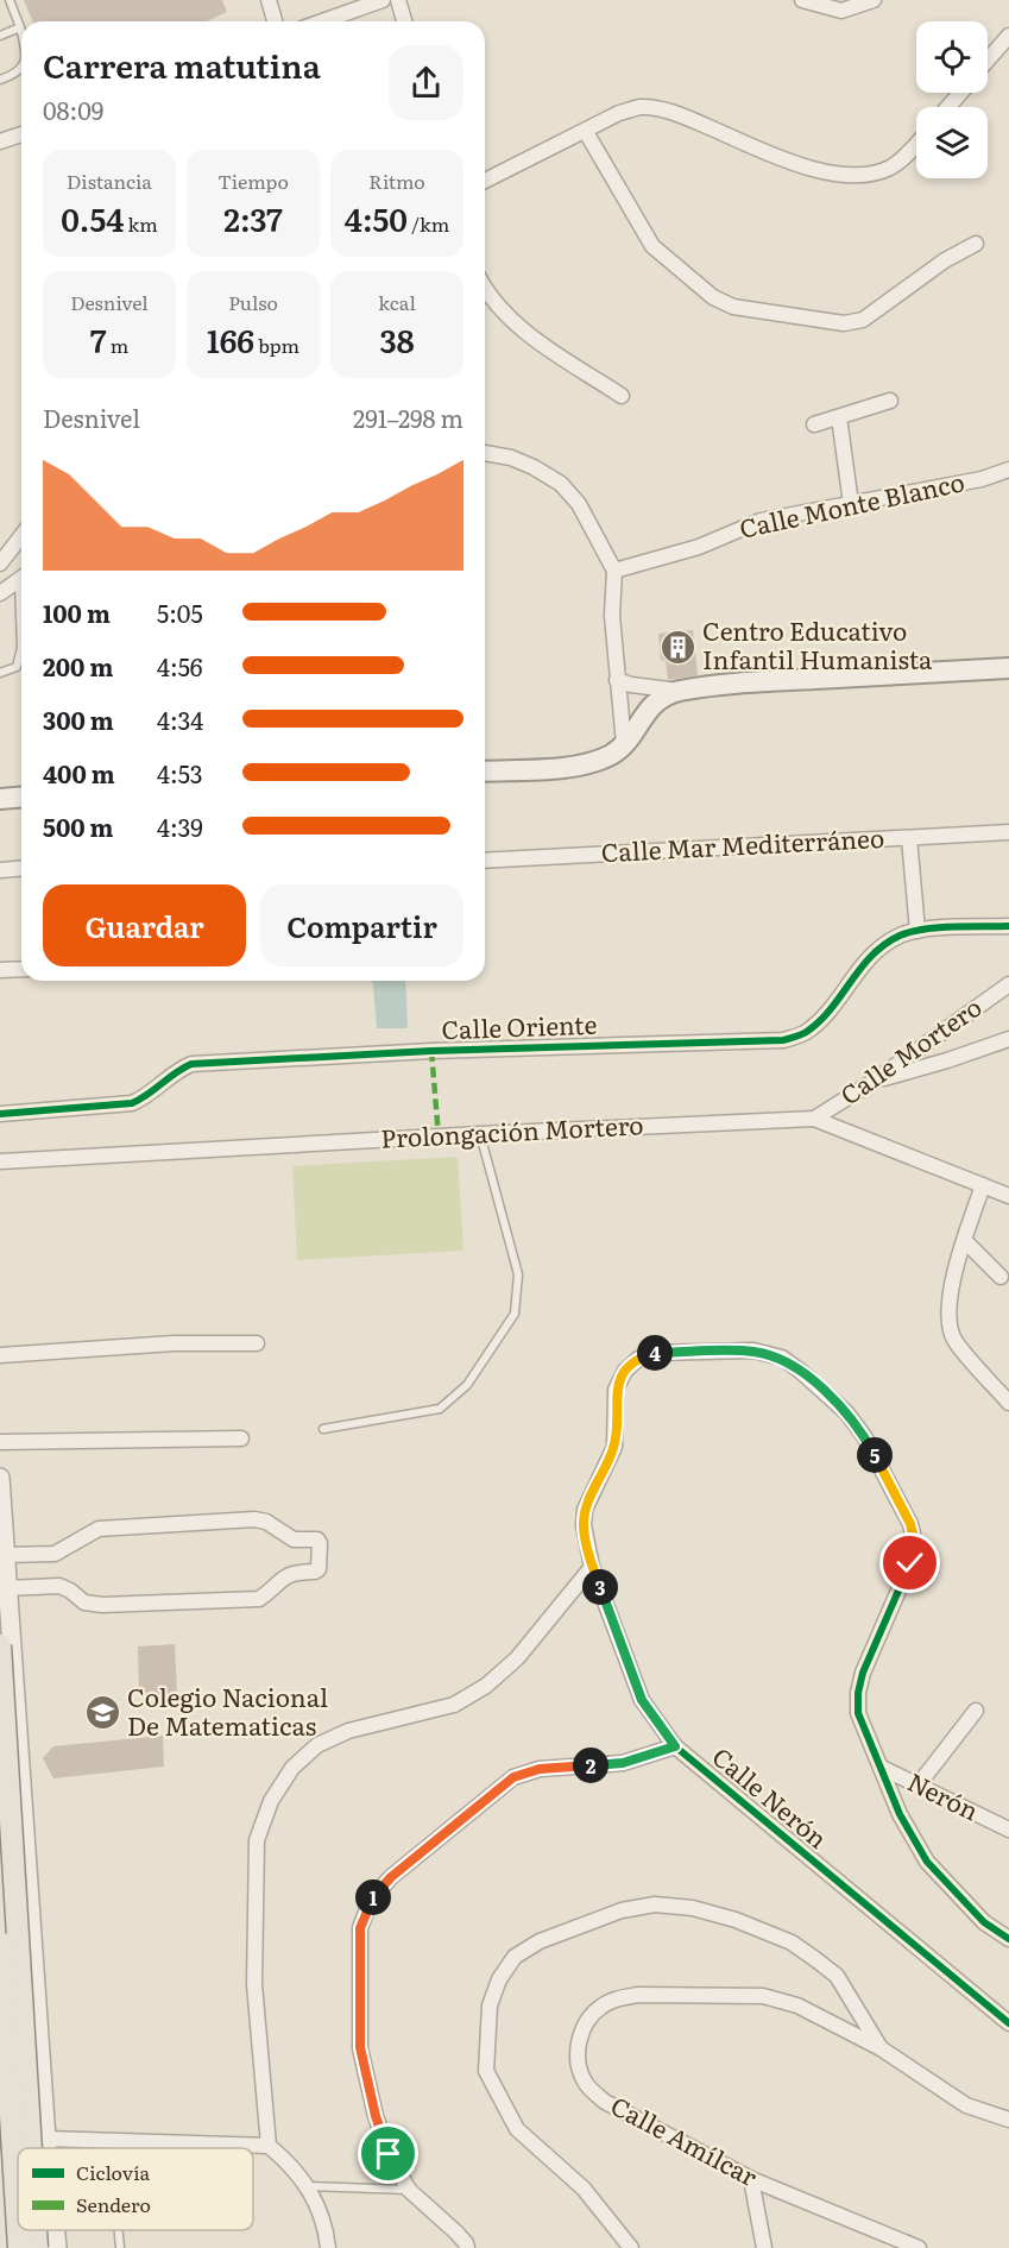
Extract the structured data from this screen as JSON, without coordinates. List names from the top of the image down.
{
  "streets": {
    "street": [
      "Calle Monte Blanco",
      "Calle Mar Mediterráneo",
      "Calle Oriente",
      "Calle Mortero",
      "Prolongación Mortero",
      "Nerón",
      "Calle Nerón",
      "Calle Amílcar"
    ]
  },
  "crossings": [
    ["Calle Mortero", "Prolongación Mortero"],
    ["Nerón", "Calle Nerón"]
  ],
  "places": {
    "building": ["Centro Educativo Infantil Humanista"],
    "school or university": ["Colegio Nacional De Matematicas"]
  },
  "legend": ["Ciclovía", "Sendero"],
  "page": {
    "heading": ["Carrera matutina", "08:09"],
    "stats": [
      ["Distancia", "0.54 km"],
      ["Tiempo", "2:37"],
      ["Ritmo", "4:50 /km"],
      ["Desnivel", "7 m"],
      ["Pulso", "166 bpm"],
      ["kcal", "38"]
    ],
    "chart": ["Desnivel", "291–298 m"],
    "list": [
      {
        "name": "100 m",
        "note": "5:05"
      },
      {
        "name": "200 m",
        "note": "4:56"
      },
      {
        "name": "300 m",
        "note": "4:34"
      },
      {
        "name": "400 m",
        "note": "4:53"
      },
      {
        "name": "500 m",
        "note": "4:39"
      }
    ],
    "buttons": ["Guardar", "Compartir"],
    "pins": [
      "4",
      "5",
      "3",
      "2",
      "1"
    ]
  }
}
